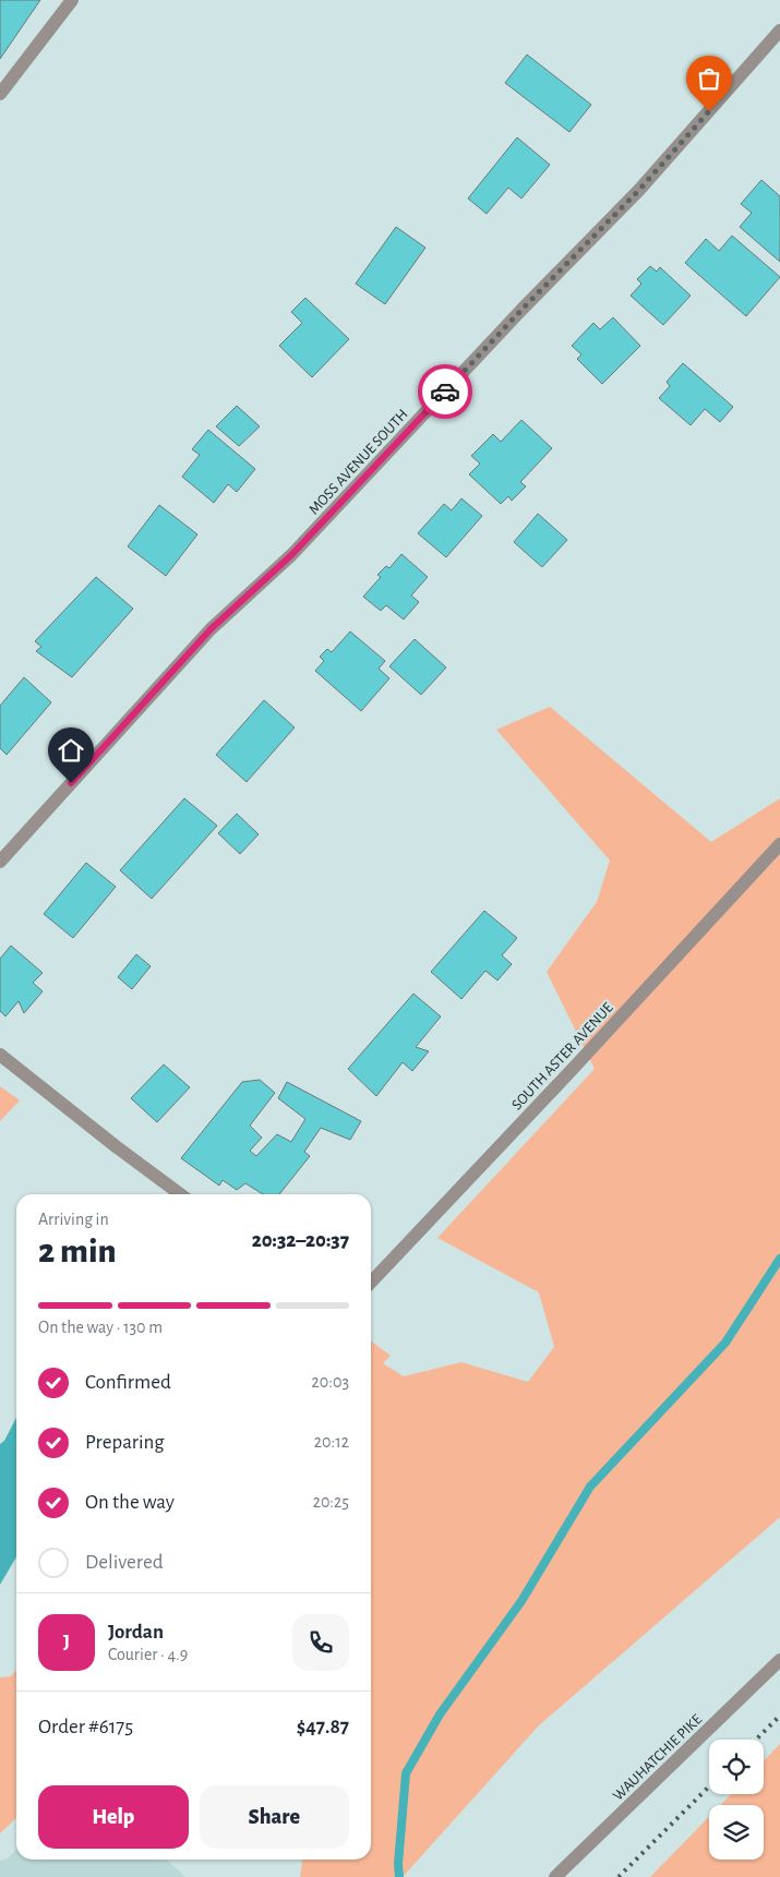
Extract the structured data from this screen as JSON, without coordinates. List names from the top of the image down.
{
  "streets": {
    "street": ["MOSS AVENUE SOUTH", "SOUTH ASTER AVENUE", "WAUHATCHIE PIKE"]
  },
  "page": {
    "heading": ["2 min", "Arriving in", "20:32–20:37"],
    "panel": [
      "Jordan",
      "Courier · 4.9",
      "Order #6175",
      "$47.87"
    ],
    "bar": "On the way · 130 m",
    "list": [
      ["Confirmed", "20:03"],
      ["Preparing", "20:12"],
      ["On the way", "20:25"],
      "Delivered"
    ],
    "round": "J",
    "buttons": ["Help", "Share"]
  }
}
